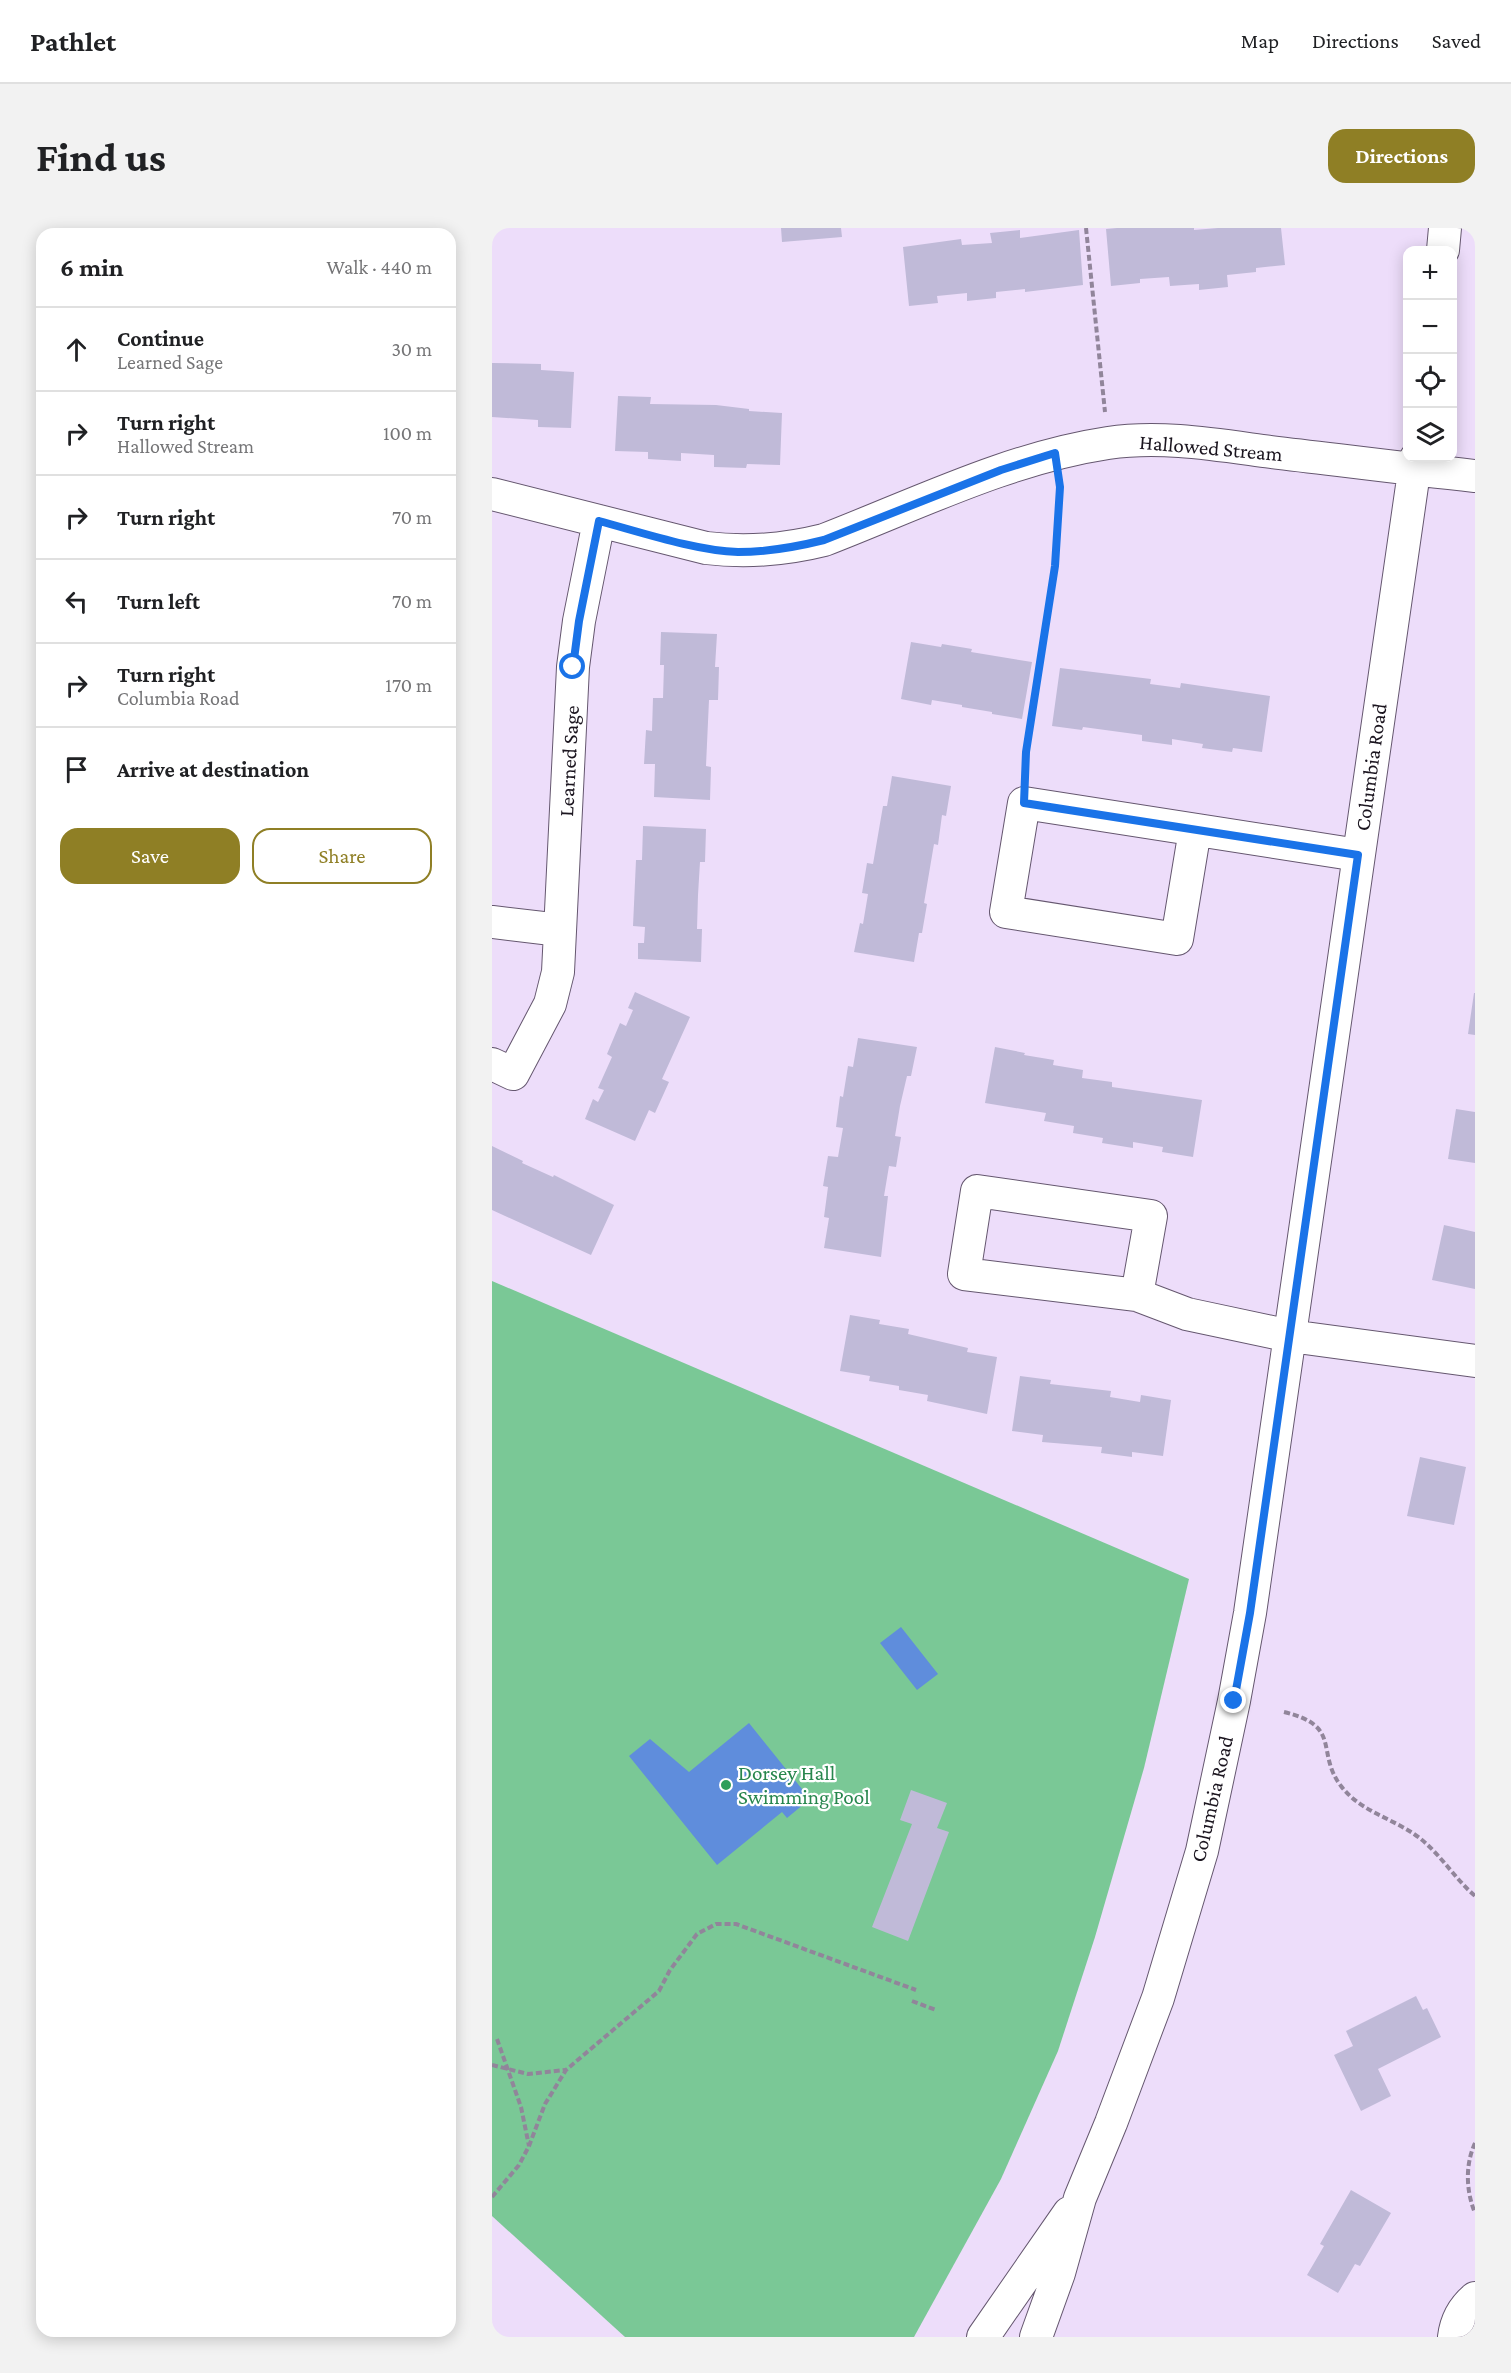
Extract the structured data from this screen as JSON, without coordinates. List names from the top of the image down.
{
  "streets": {
    "street": ["Hallowed Stream", "Learned Sage", "Columbia Road"]
  },
  "crossings": [
    ["Hallowed Stream", "Learned Sage"],
    ["Hallowed Stream", "Columbia Road"]
  ],
  "places": ["Dorsey Hall Swimming Pool"],
  "page": {
    "header": "Pathlet",
    "nav": ["Map", "Directions", "Saved"],
    "buttons": [
      "Directions",
      ["Save", "Share"]
    ],
    "title": "Find us",
    "heading": ["6 min", "Walk · 440 m"],
    "map_buttons": ["+", "−"],
    "list": [
      ["Continue", "Learned Sage", "30 m"],
      ["Turn right", "Hallowed Stream", "100 m"],
      ["Turn right", "70 m"],
      ["Turn left", "70 m"],
      ["Turn right", "Columbia Road", "170 m"],
      "Arrive at destination"
    ]
  }
}
